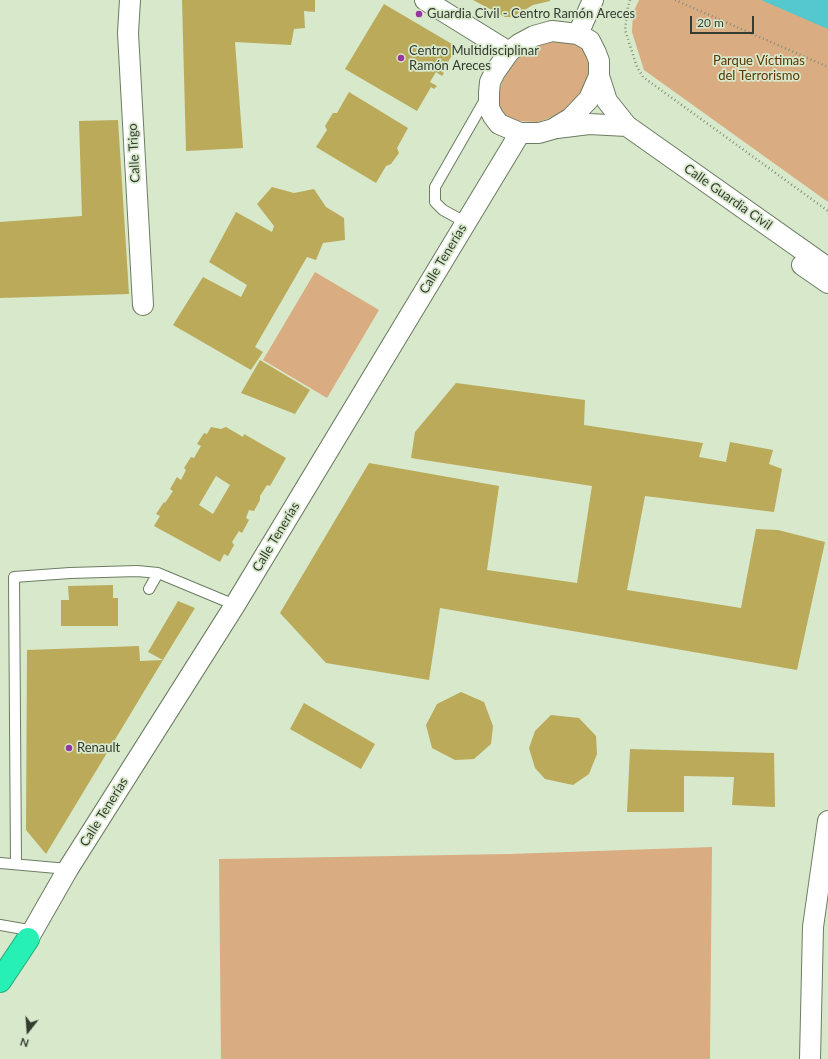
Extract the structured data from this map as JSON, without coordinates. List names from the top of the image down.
{
  "streets": {
    "street": ["Calle Trigo", "Calle Guardia Civil", "Calle Tenerías"]
  },
  "crossings": [
    ["Calle Guardia Civil", "Calle Tenerías"]
  ],
  "parks": ["Parque Víctimas del Terrorismo"],
  "places": ["Guardia Civil - Centro Ramón Areces", "Centro Multidisciplinar Ramón Areces", "Renault"],
  "scale_bar": "20 m",
  "north": "bottom"
}
